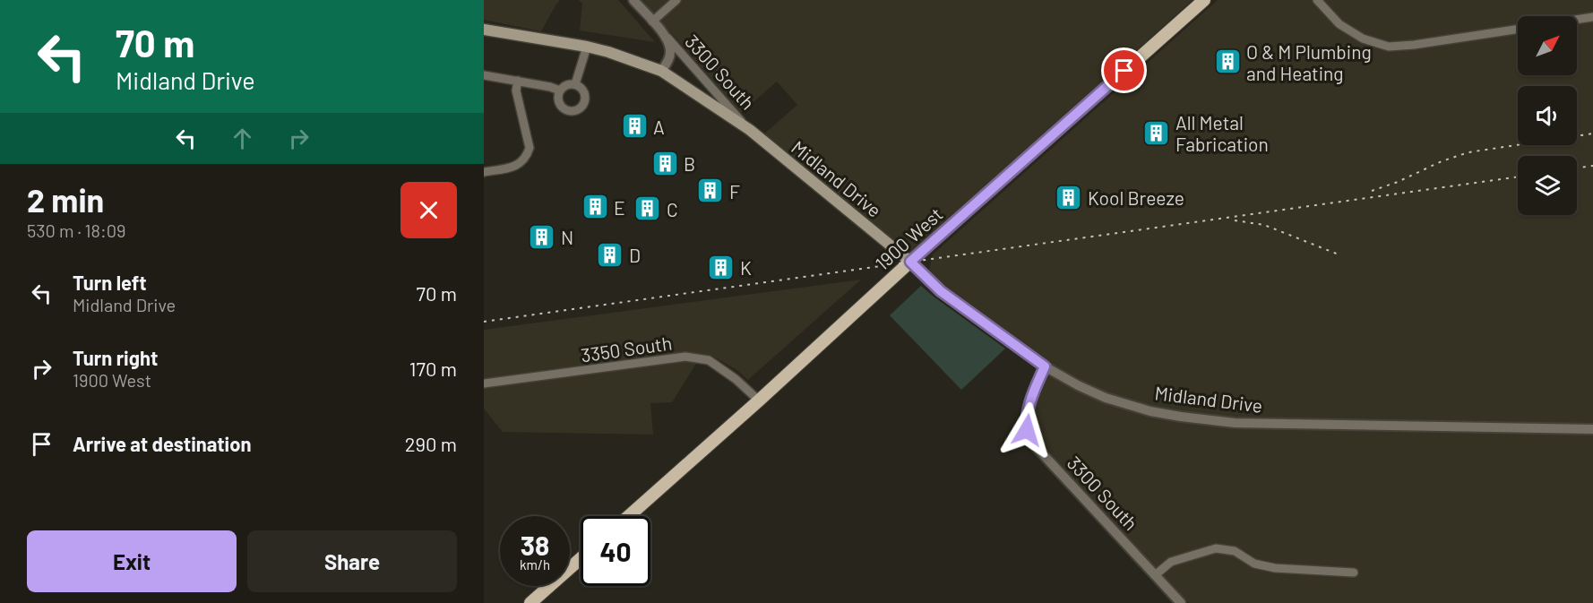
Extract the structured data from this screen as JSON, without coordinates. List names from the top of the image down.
{
  "streets": {
    "main road": ["Midland Drive", "1900 West"],
    "street": ["3300 South", "3350 South"]
  },
  "crossings": [
    ["3300 South", "Midland Drive"],
    ["Midland Drive", "1900 West"],
    ["1900 West", "3350 South"]
  ],
  "places": {
    "building": [
      "O & M Plumbing and Heating",
      "A",
      "All Metal Fabrication",
      "B",
      "F",
      "Kool Breeze",
      "E",
      "C",
      "N",
      "D",
      "K"
    ]
  },
  "north": "top right",
  "page": {
    "turn": ["70 m", "Midland Drive"],
    "heading": ["2 min", "530 m · 18:09"],
    "list": [
      {
        "name": "Turn left",
        "note": "Midland Drive",
        "value": "70 m"
      },
      {
        "name": "Turn right",
        "note": "1900 West",
        "value": "170 m"
      },
      {
        "name": "Arrive at destination",
        "value": "290 m"
      }
    ],
    "speed": "38 km/h",
    "limit": "40",
    "buttons": ["Exit", "Share"]
  }
}
